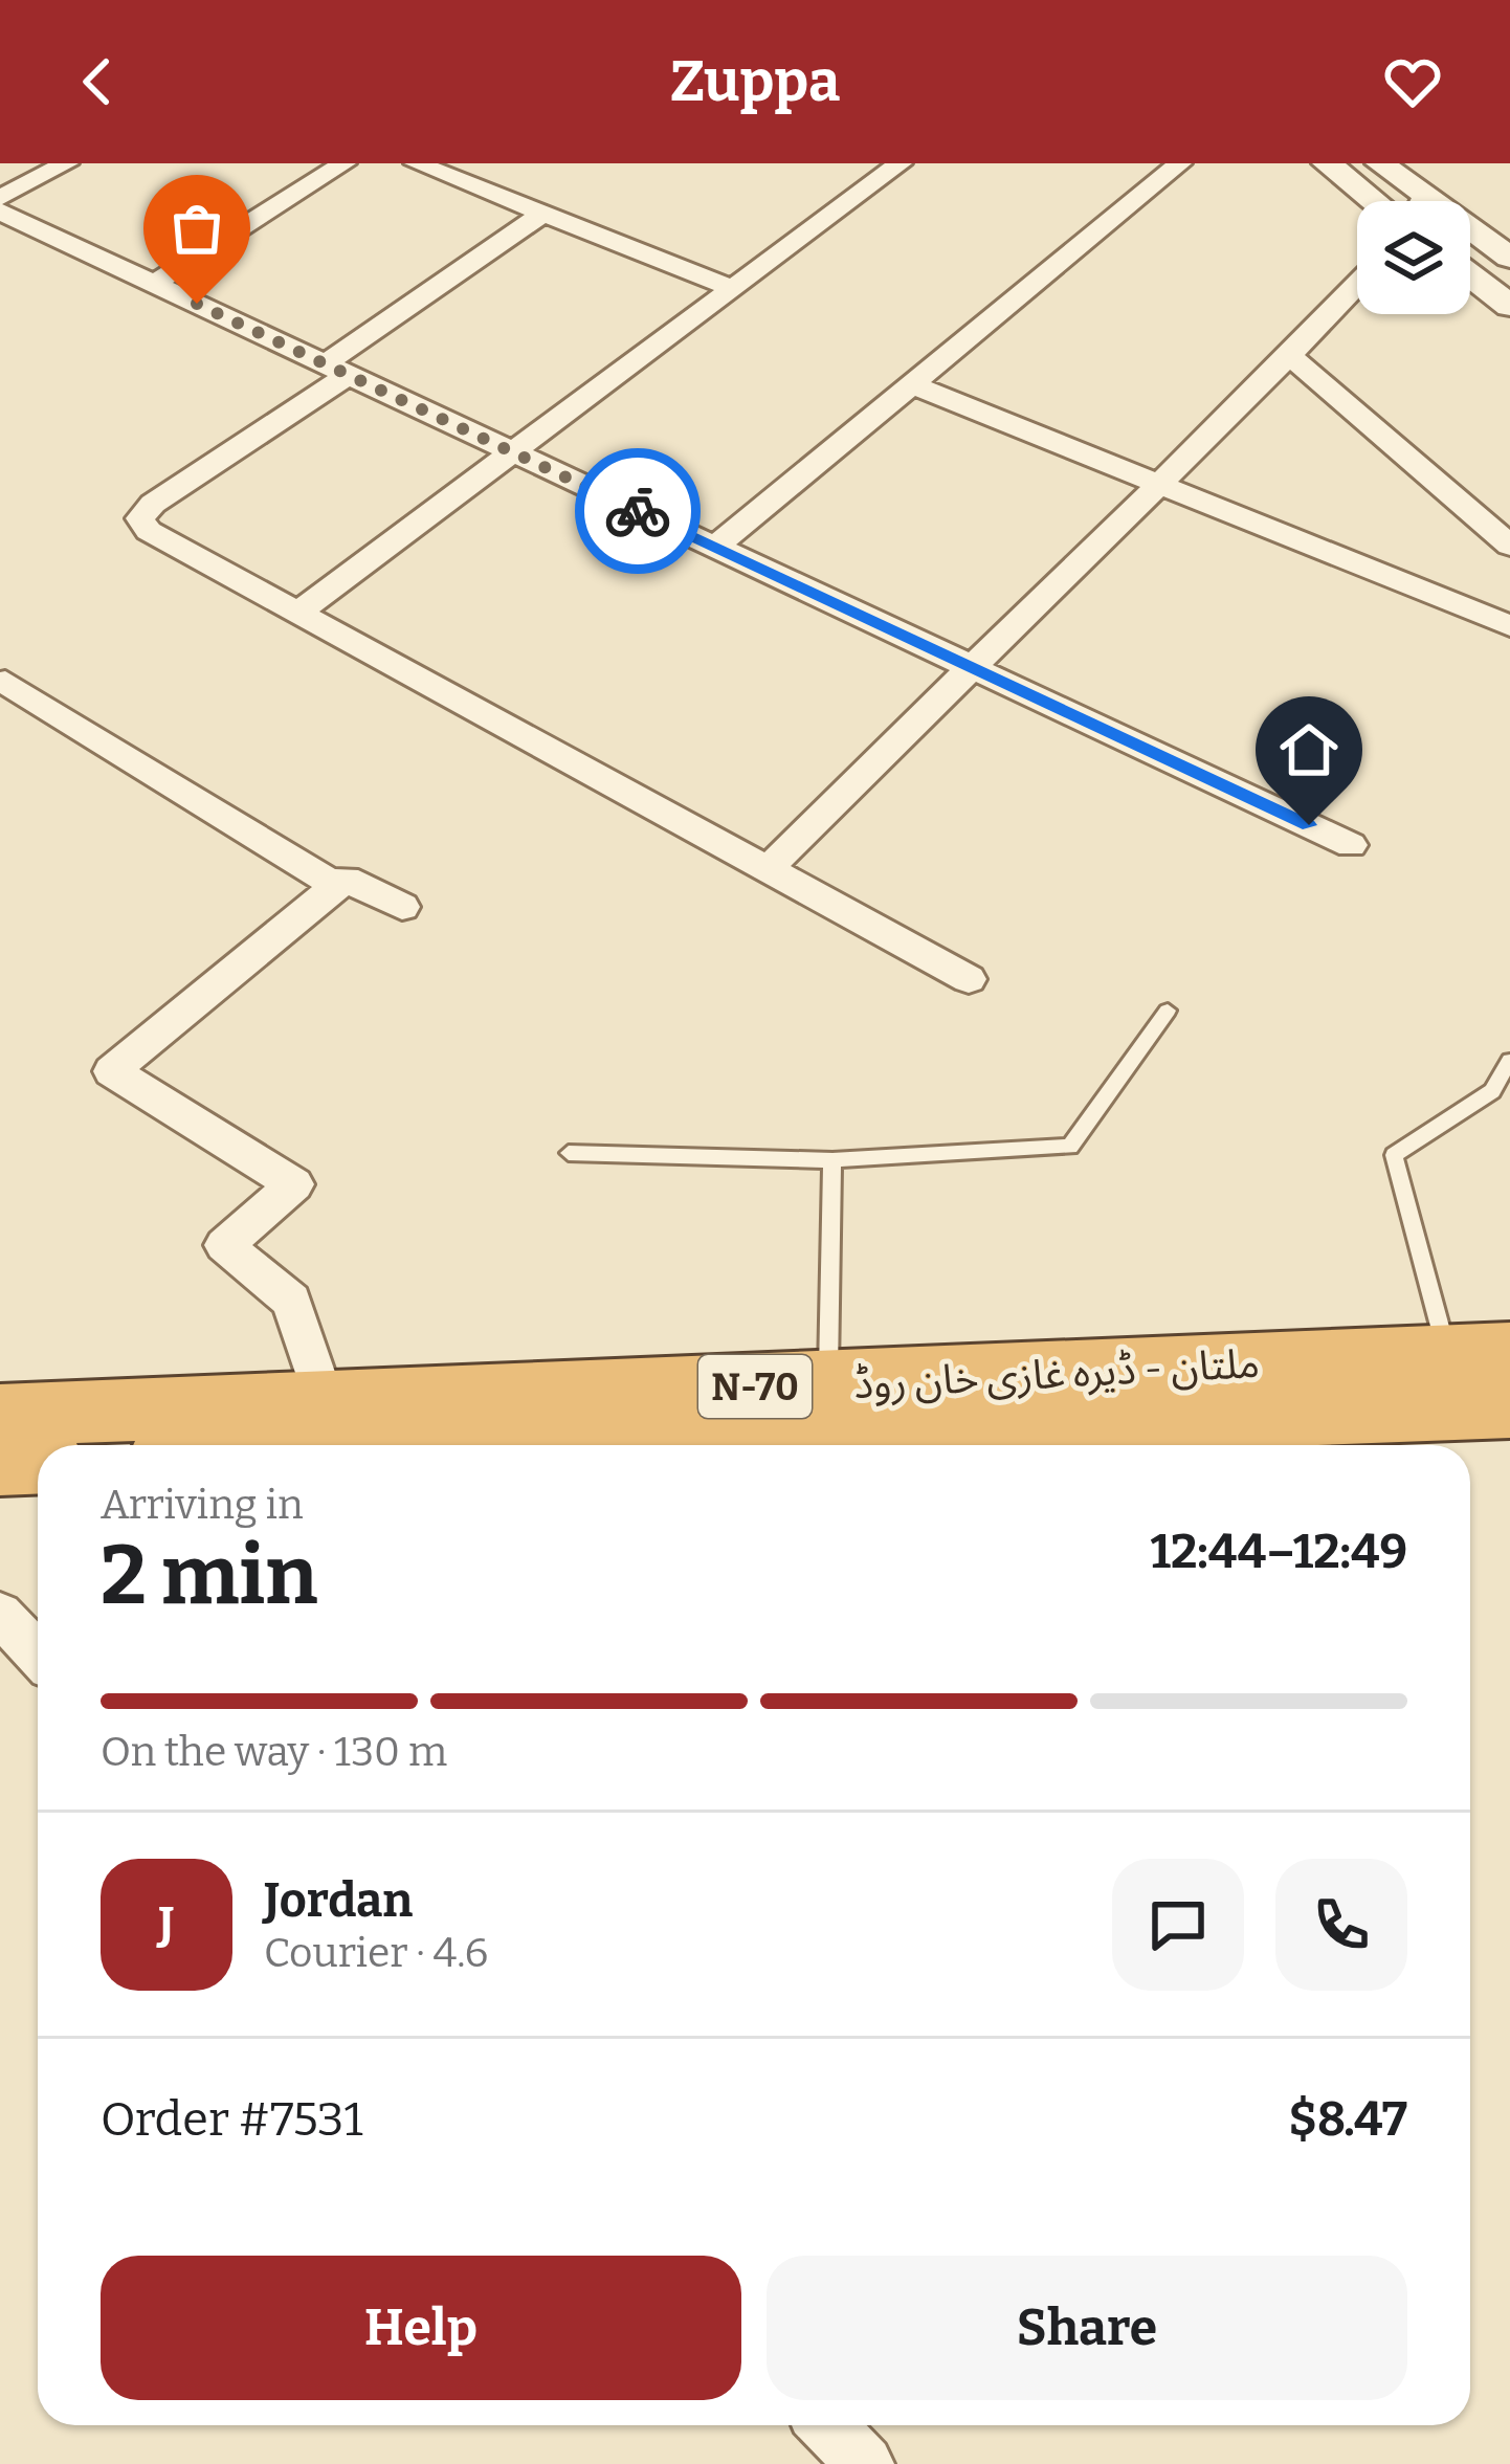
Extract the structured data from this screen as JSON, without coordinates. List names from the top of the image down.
{
  "streets": {
    "highway": ["ملتان - ڈیرہ غازی خان روڈ", "N-70"]
  },
  "page": {
    "header": "Zuppa",
    "heading": ["2 min", "Arriving in", "12:44–12:49"],
    "panel": [
      "Jordan",
      "Courier · 4.6",
      "Order #7531",
      "$8.47"
    ],
    "bar": "On the way · 130 m",
    "round": "J",
    "buttons": ["Help", "Share"]
  }
}
